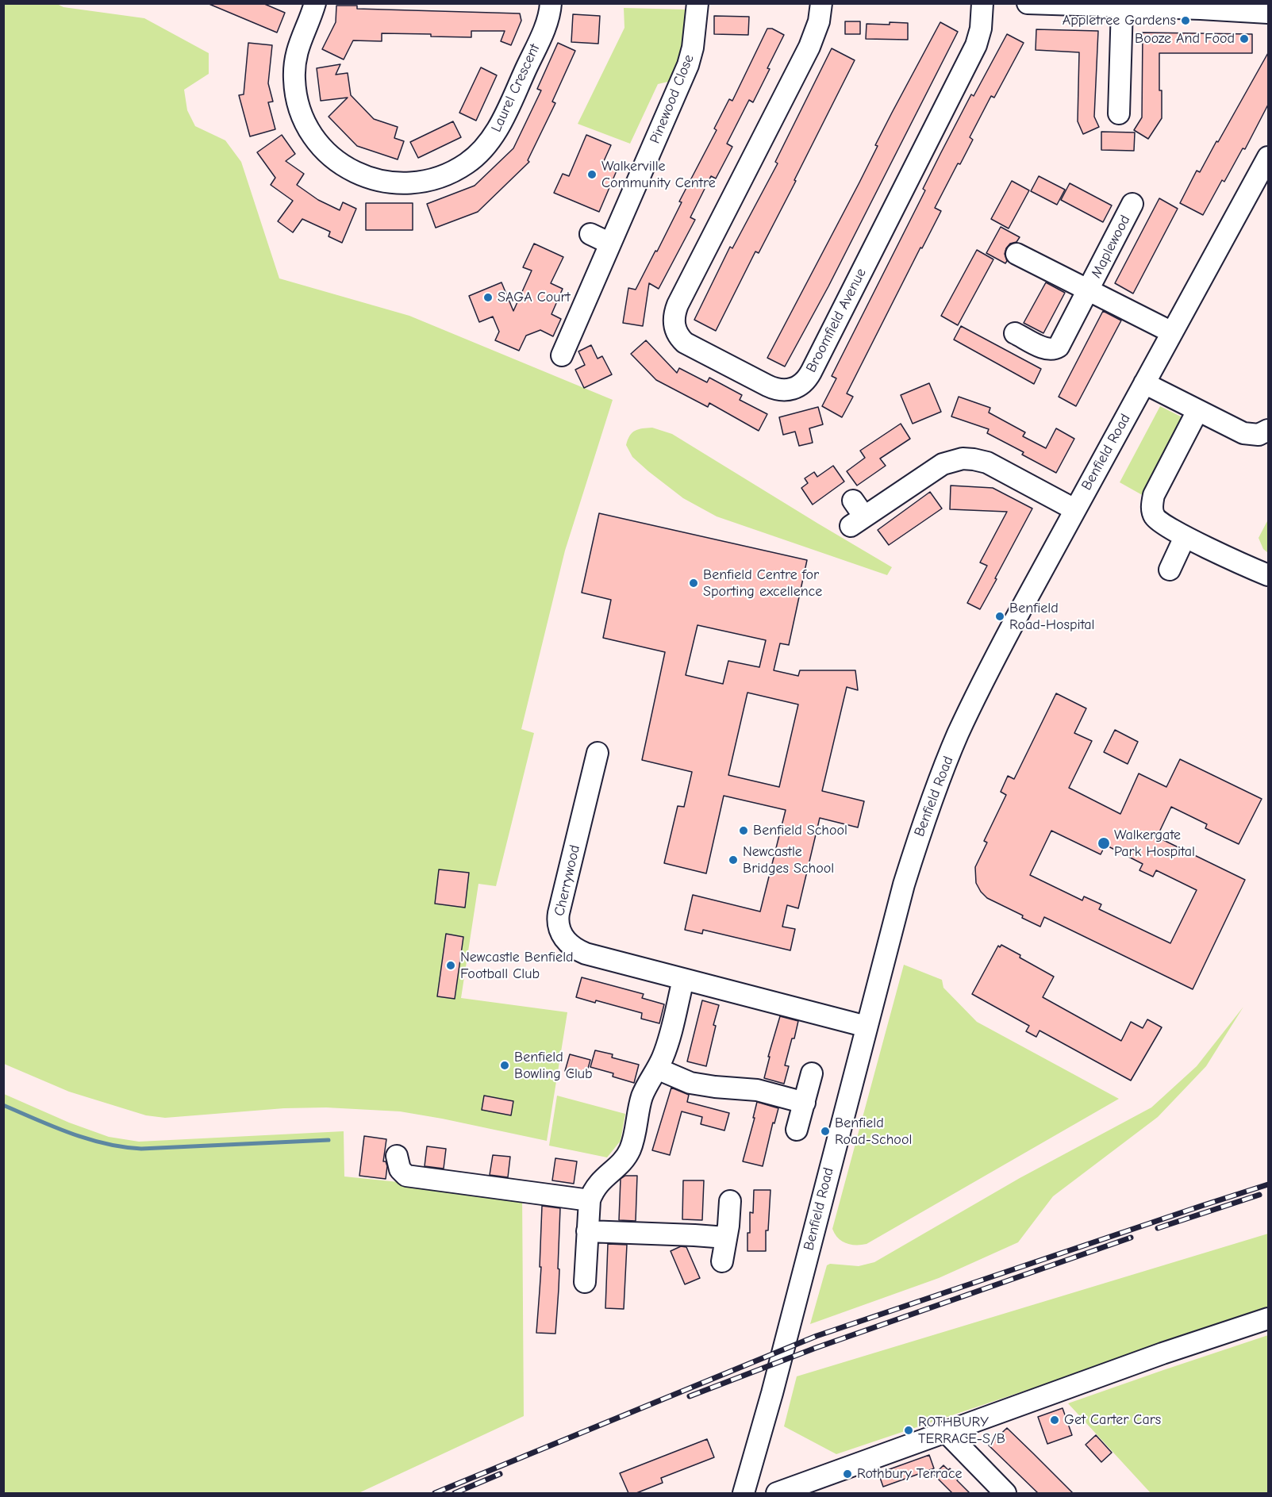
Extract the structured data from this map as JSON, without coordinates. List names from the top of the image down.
{
  "streets": {
    "street": [
      "Laurel Crescent",
      "Pinewood Close",
      "Maplewood",
      "Broomfield Avenue",
      "Benfield Road",
      "Cherrywood"
    ]
  },
  "crossings": [
    ["Maplewood", "Benfield Road"],
    ["Benfield Road", "Cherrywood"]
  ],
  "places": [
    "Appletree Gardens",
    "Booze And Food",
    "Walkerville Community Centre",
    "SAGA Court",
    "Benfield Centre for Sporting excellence",
    "Benfield Road-Hospital",
    "Benfield School",
    "Walkergate Park Hospital",
    "Newcastle Bridges School",
    "Newcastle Benfield Football Club",
    "Benfield Bowling Club",
    "Benfield Road-School",
    "Get Carter Cars",
    "ROTHBURY TERRACE-S/B",
    "Rothbury Terrace"
  ]
}
